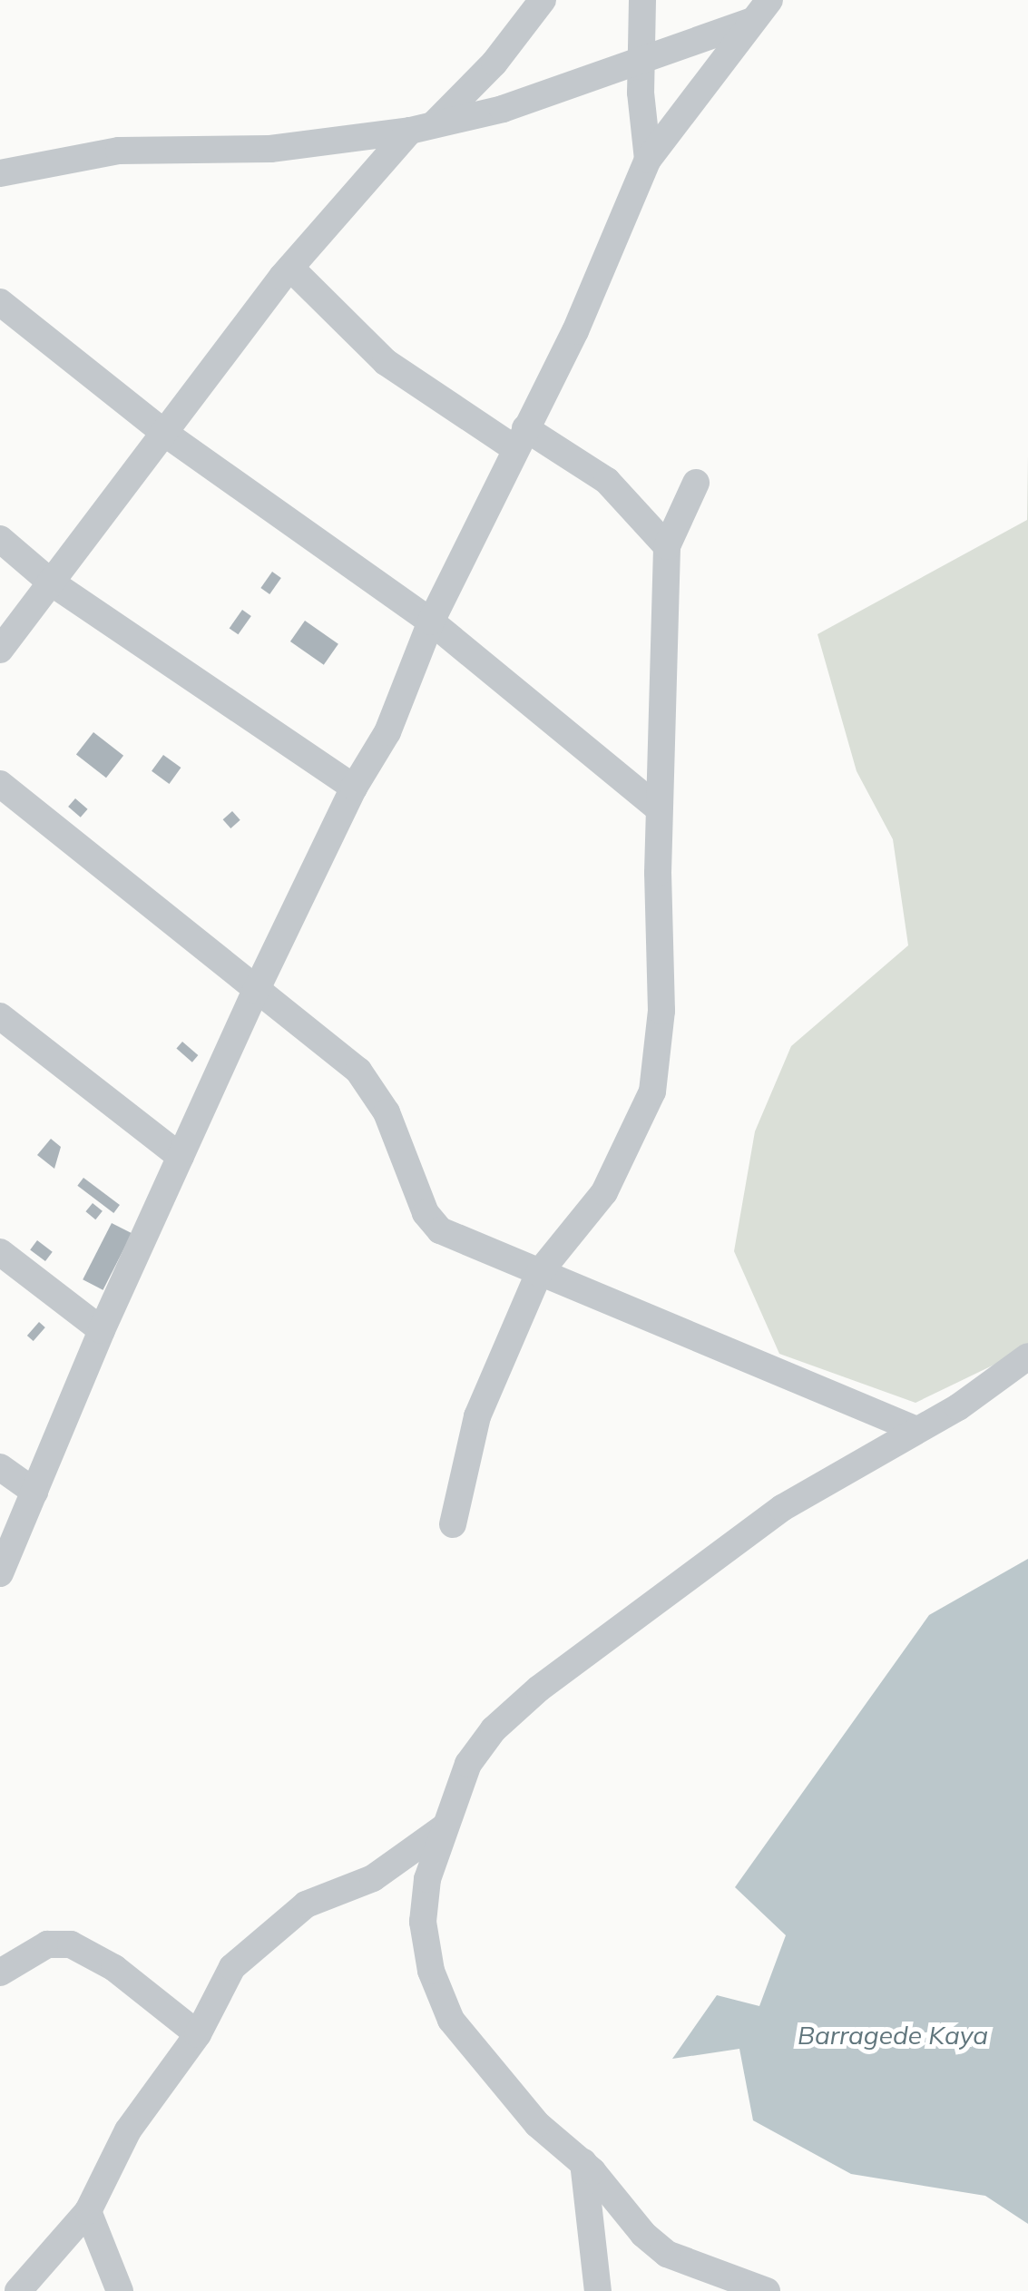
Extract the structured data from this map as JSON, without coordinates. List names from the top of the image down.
{
  "water": ["Barragede Kaya"]
}
